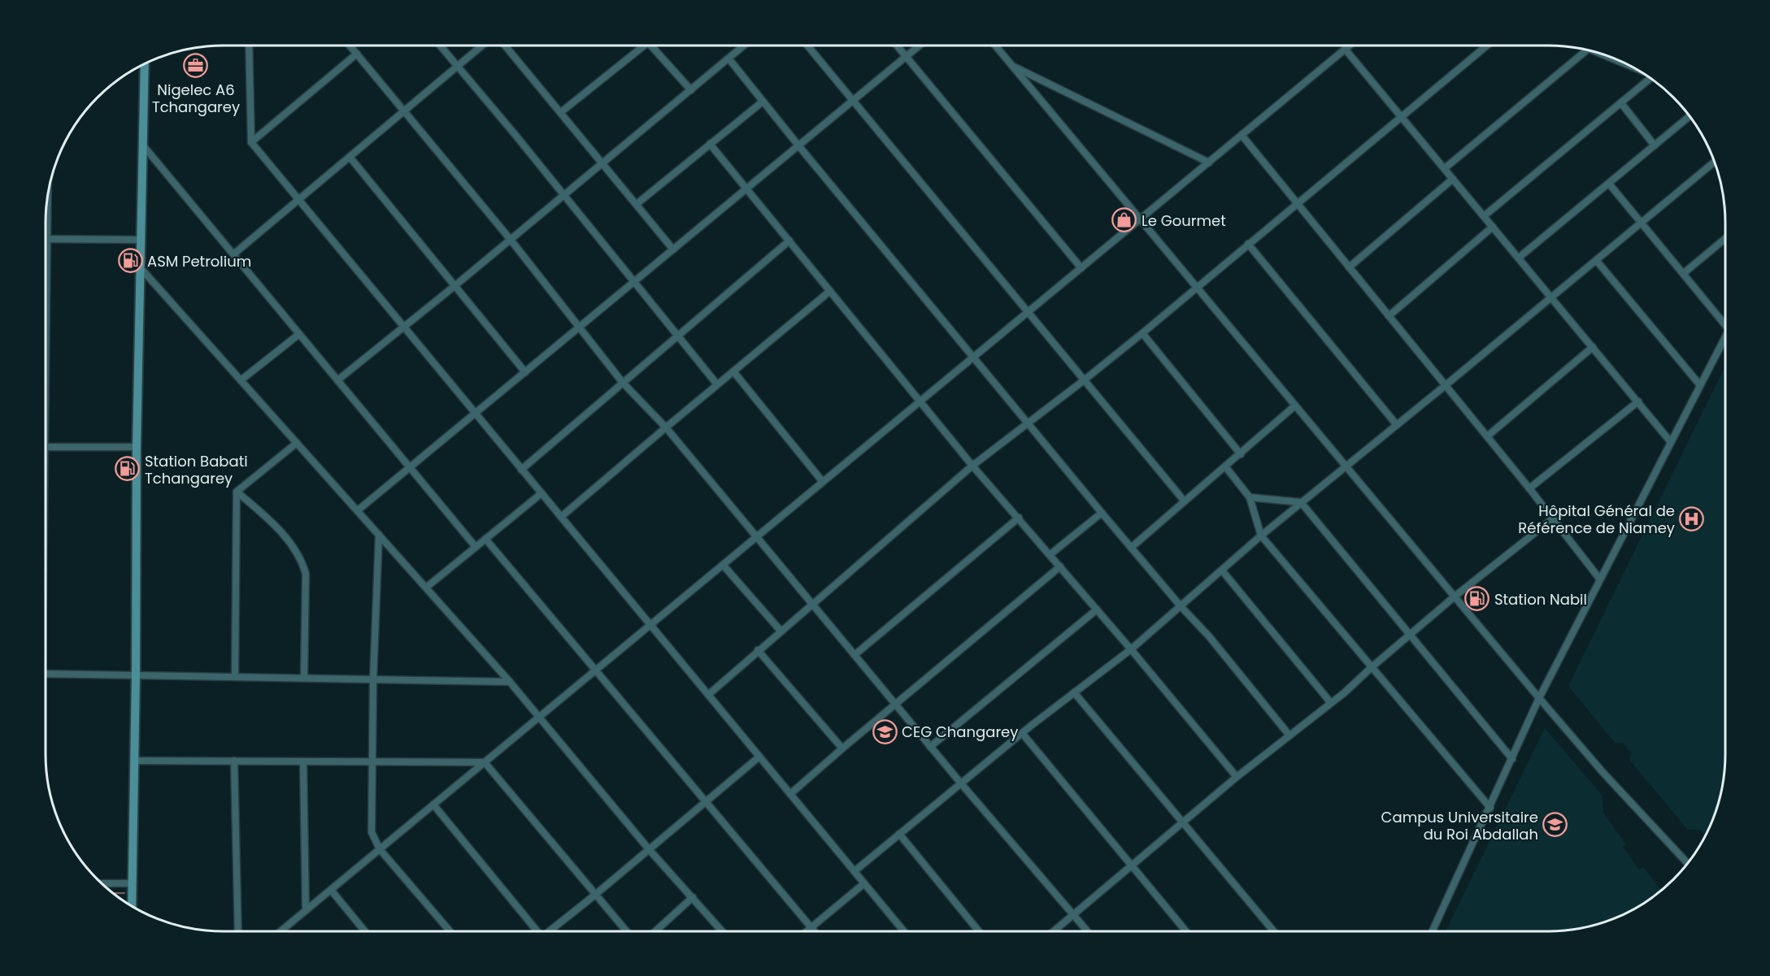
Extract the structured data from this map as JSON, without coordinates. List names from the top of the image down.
{
  "places": {
    "office": ["Nigelec A6 Tchangarey"],
    "shop": ["Le Gourmet"],
    "fuel station": ["ASM Petrolium", "Station Babati Tchangarey", "Station Nabil"],
    "hospital": ["Hôpital Général de Référence de Niamey"],
    "school or university": ["CEG Changarey", "Campus Universitaire du Roi Abdallah"]
  }
}
